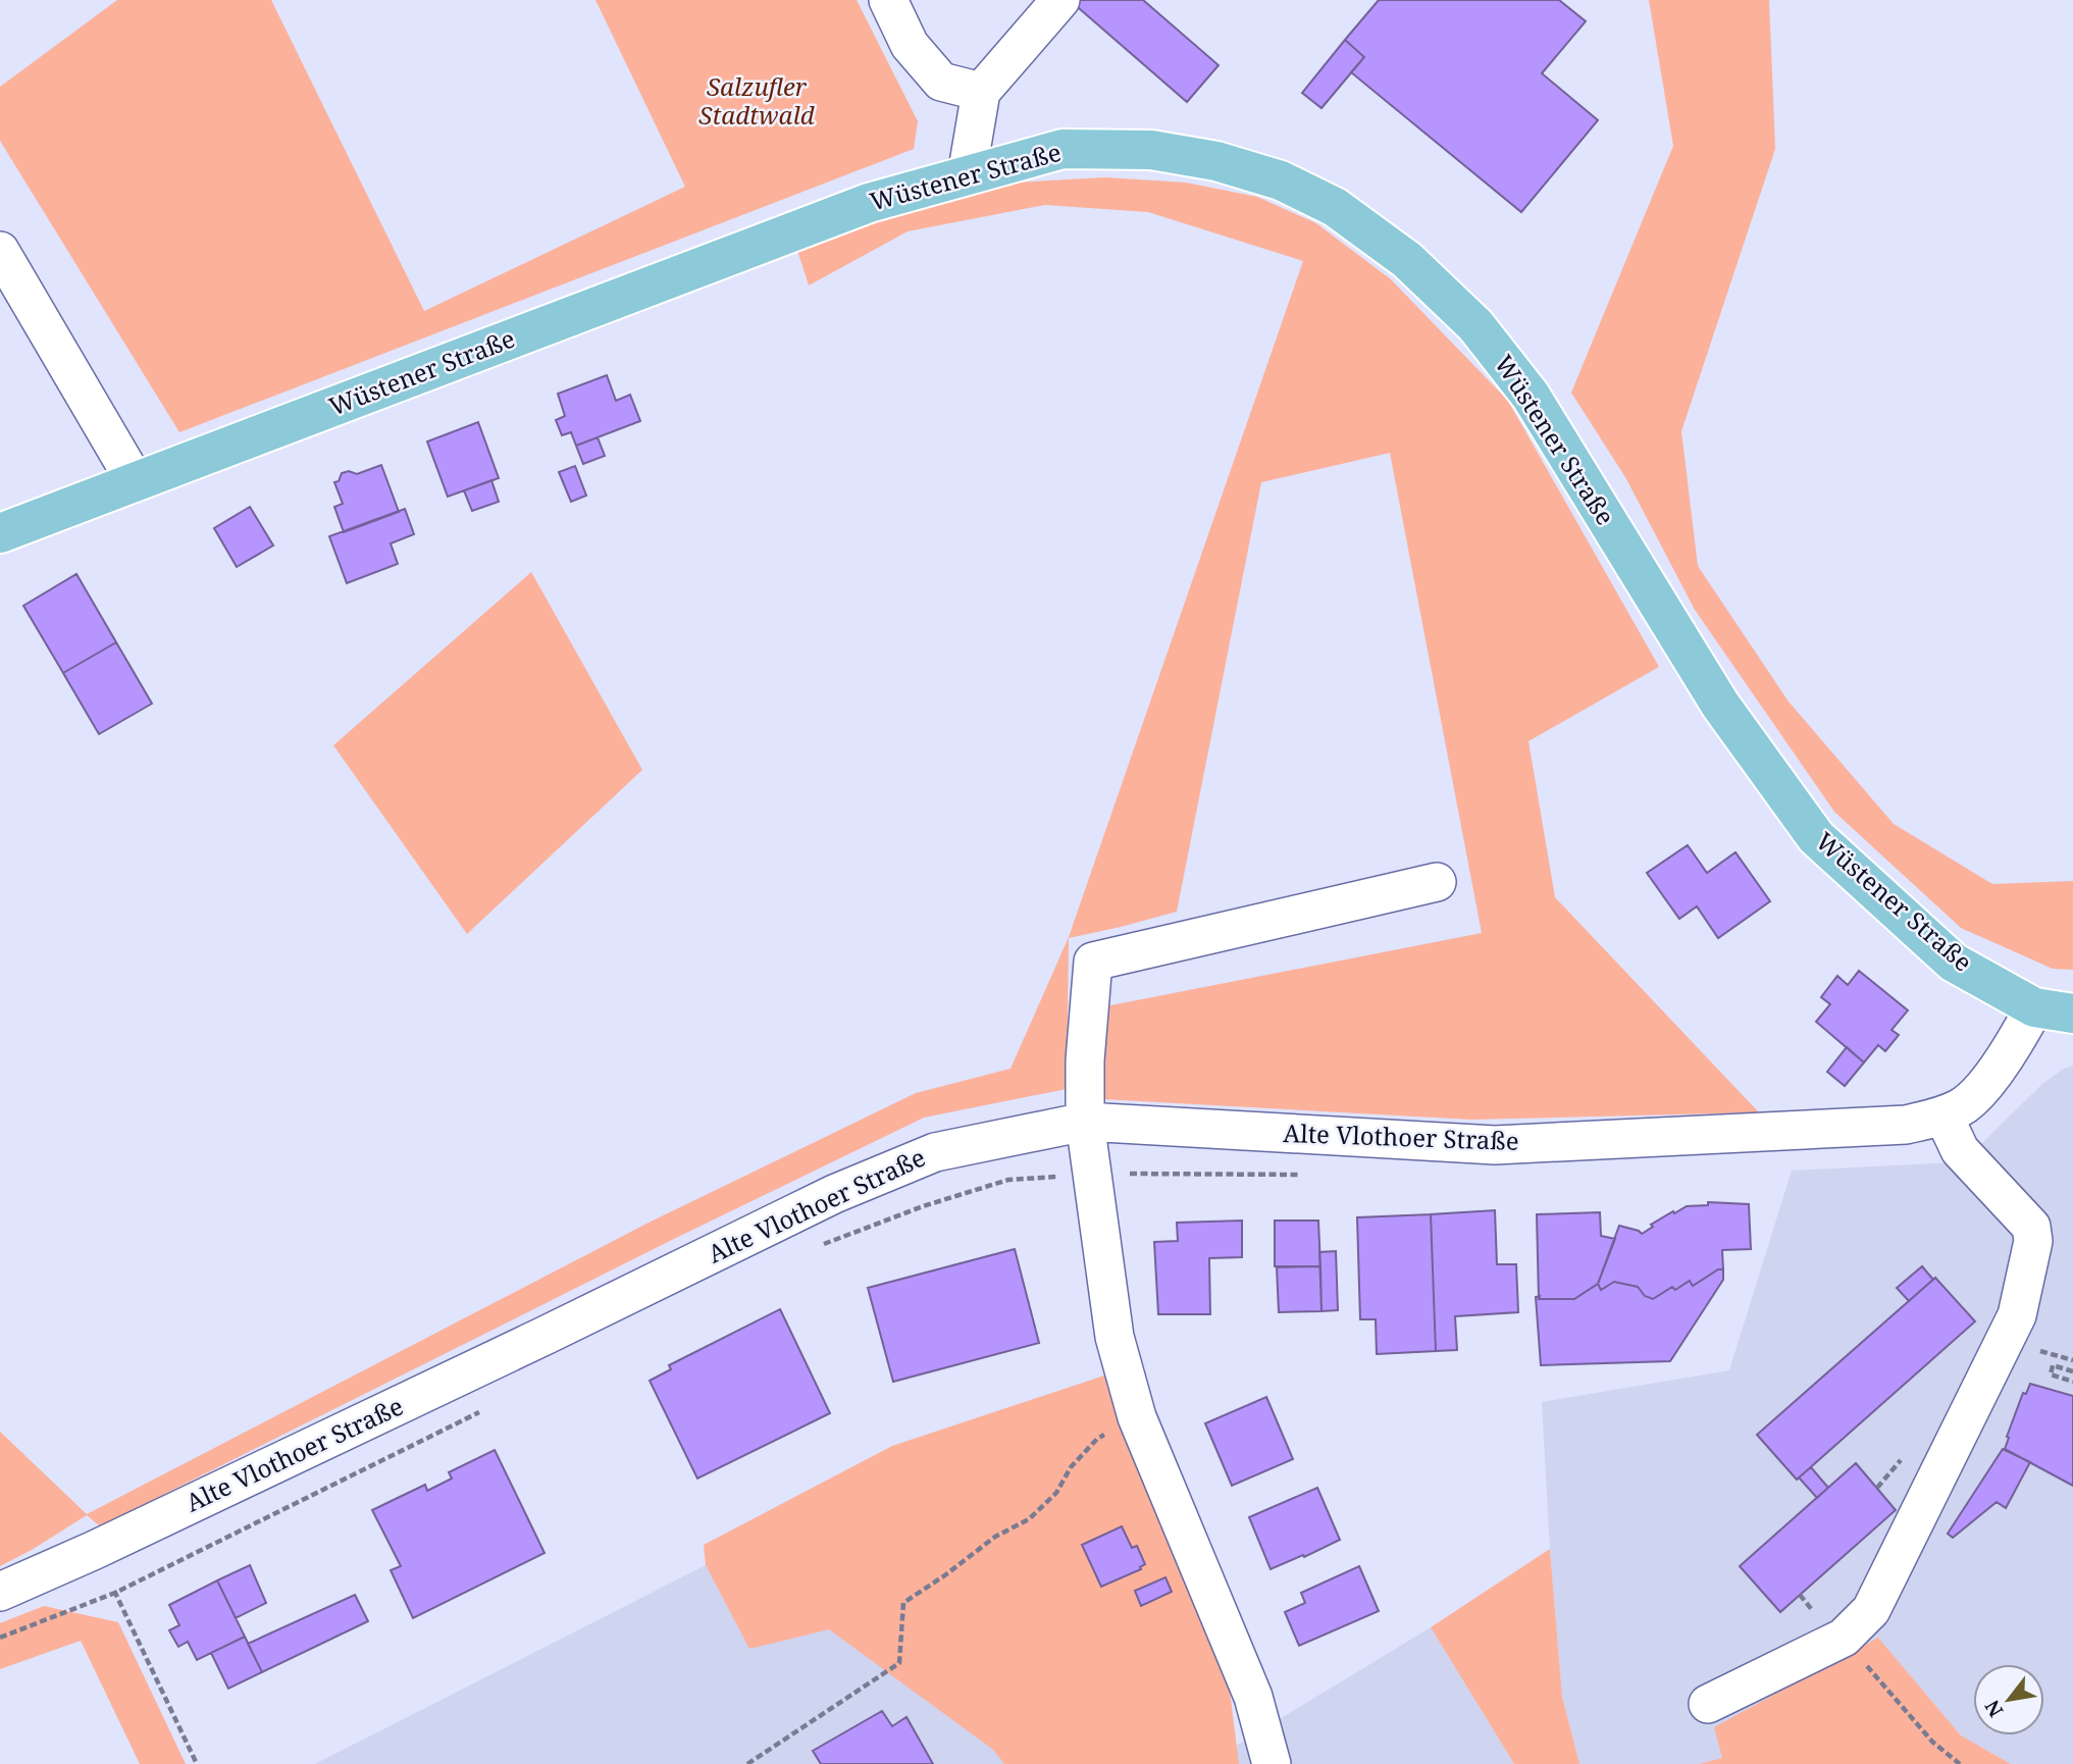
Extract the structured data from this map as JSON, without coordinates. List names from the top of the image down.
{
  "streets": {
    "main road": ["Wüstener Straße"],
    "street": ["Alte Vlothoer Straße"]
  },
  "crossings": [
    ["Wüstener Straße", "Alte Vlothoer Straße"]
  ],
  "parks": ["Salzufler Stadtwald"],
  "north": "bottom left"
}
